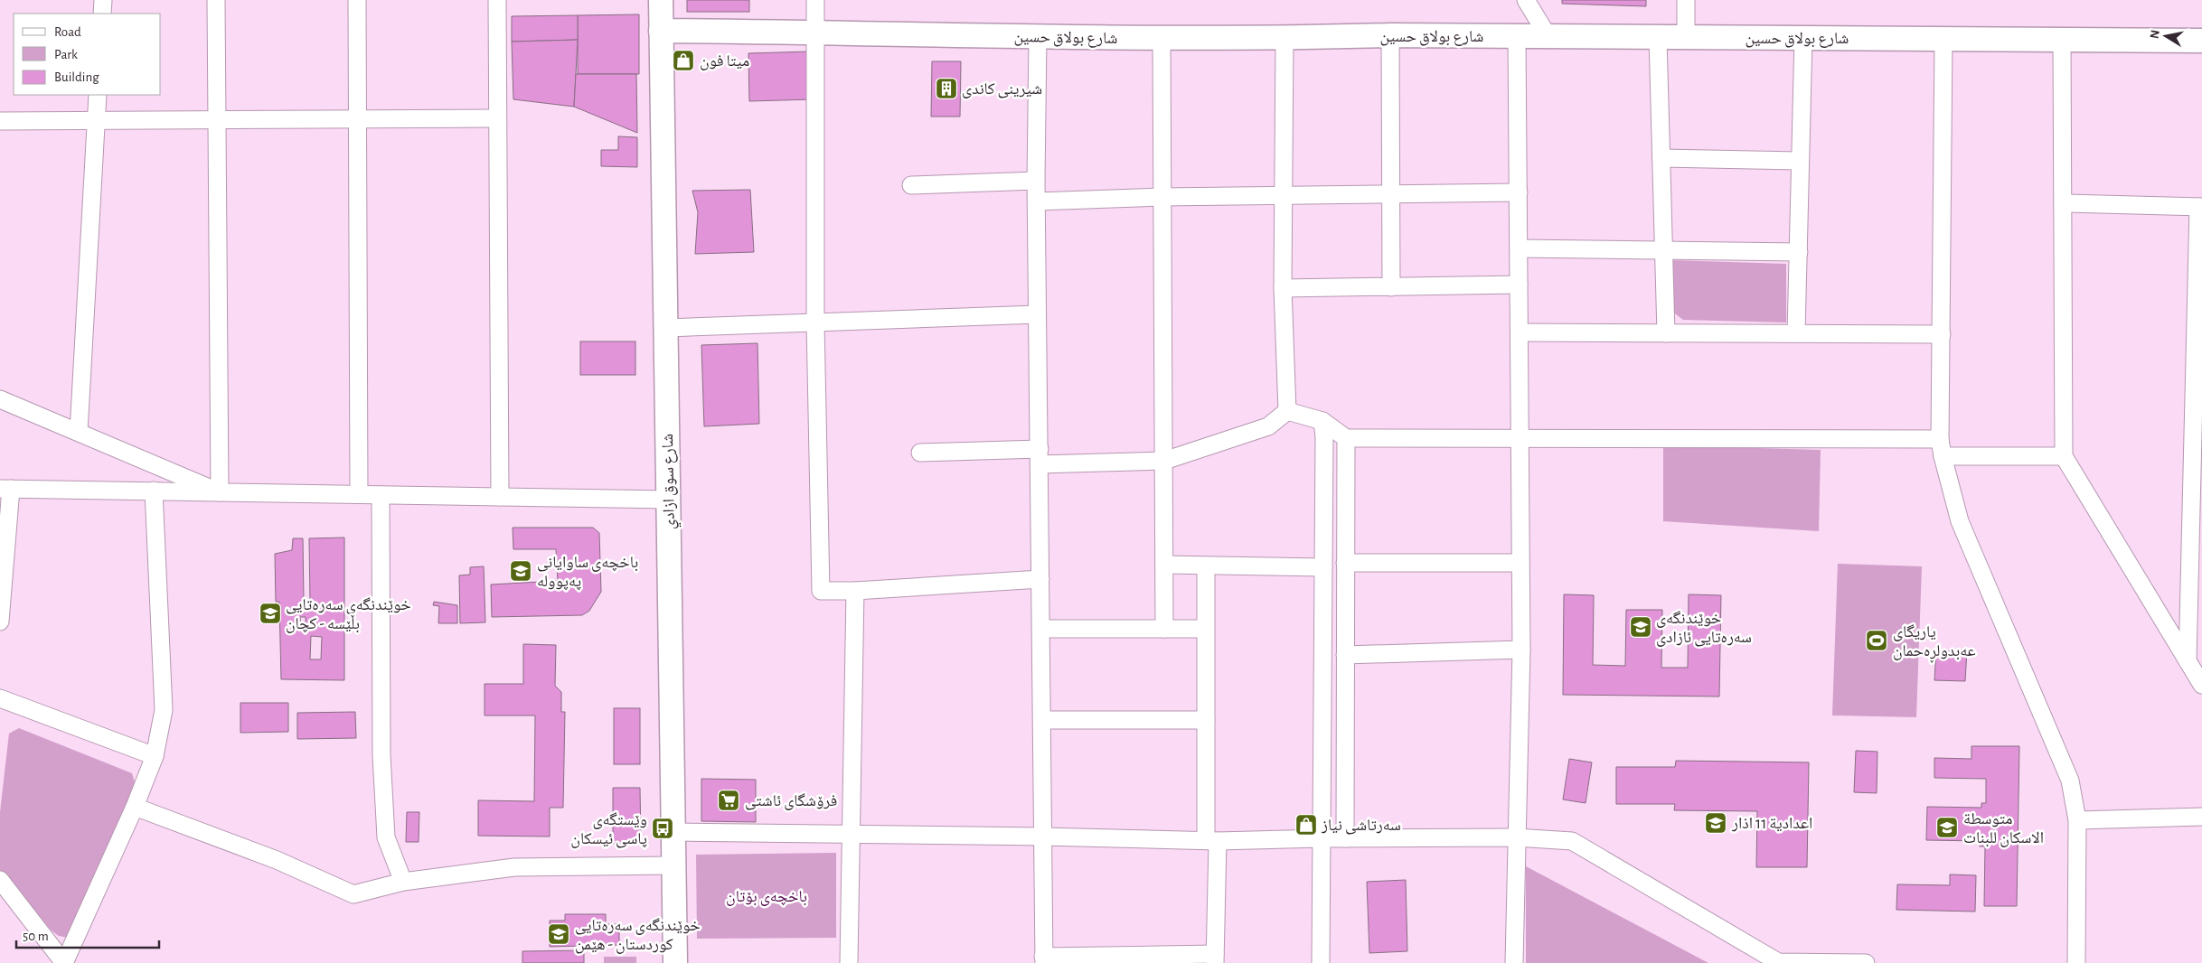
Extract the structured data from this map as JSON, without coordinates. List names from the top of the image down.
{
  "streets": {
    "street": ["شارع بولاق حسين", "شارع سوق ازادي"]
  },
  "crossings": [
    ["شارع بولاق حسين", "شارع سوق ازادي"]
  ],
  "parks": ["باخچەی بۆتان"],
  "places": {
    "shop": ["ميتا فون", "سەرتاشی نیاز"],
    "building": ["شیرینی کاندی"],
    "school or university": [
      "باخچەی ساوایانی پەپوولە",
      "خوێندنگەی سەرەتایی بڵێسە - کچان",
      "خوێندنگەی سەرەتایی ئازادی",
      "اعدادية 11 اذار",
      "متوسطة الاسكان للبنات",
      "خوێندنگەی سەرەتایی کوردستان - هێمن"
    ],
    "sports": ["یاریگای عەبدولڕەحمان"],
    "supermarket": ["فرۆشگای ئاشتی"],
    "bus stop": ["وێستگەی پاسی ئیسکان"]
  },
  "legend": ["Road", "Park", "Building"],
  "scale_bar": "50 m",
  "north": "left"
}
